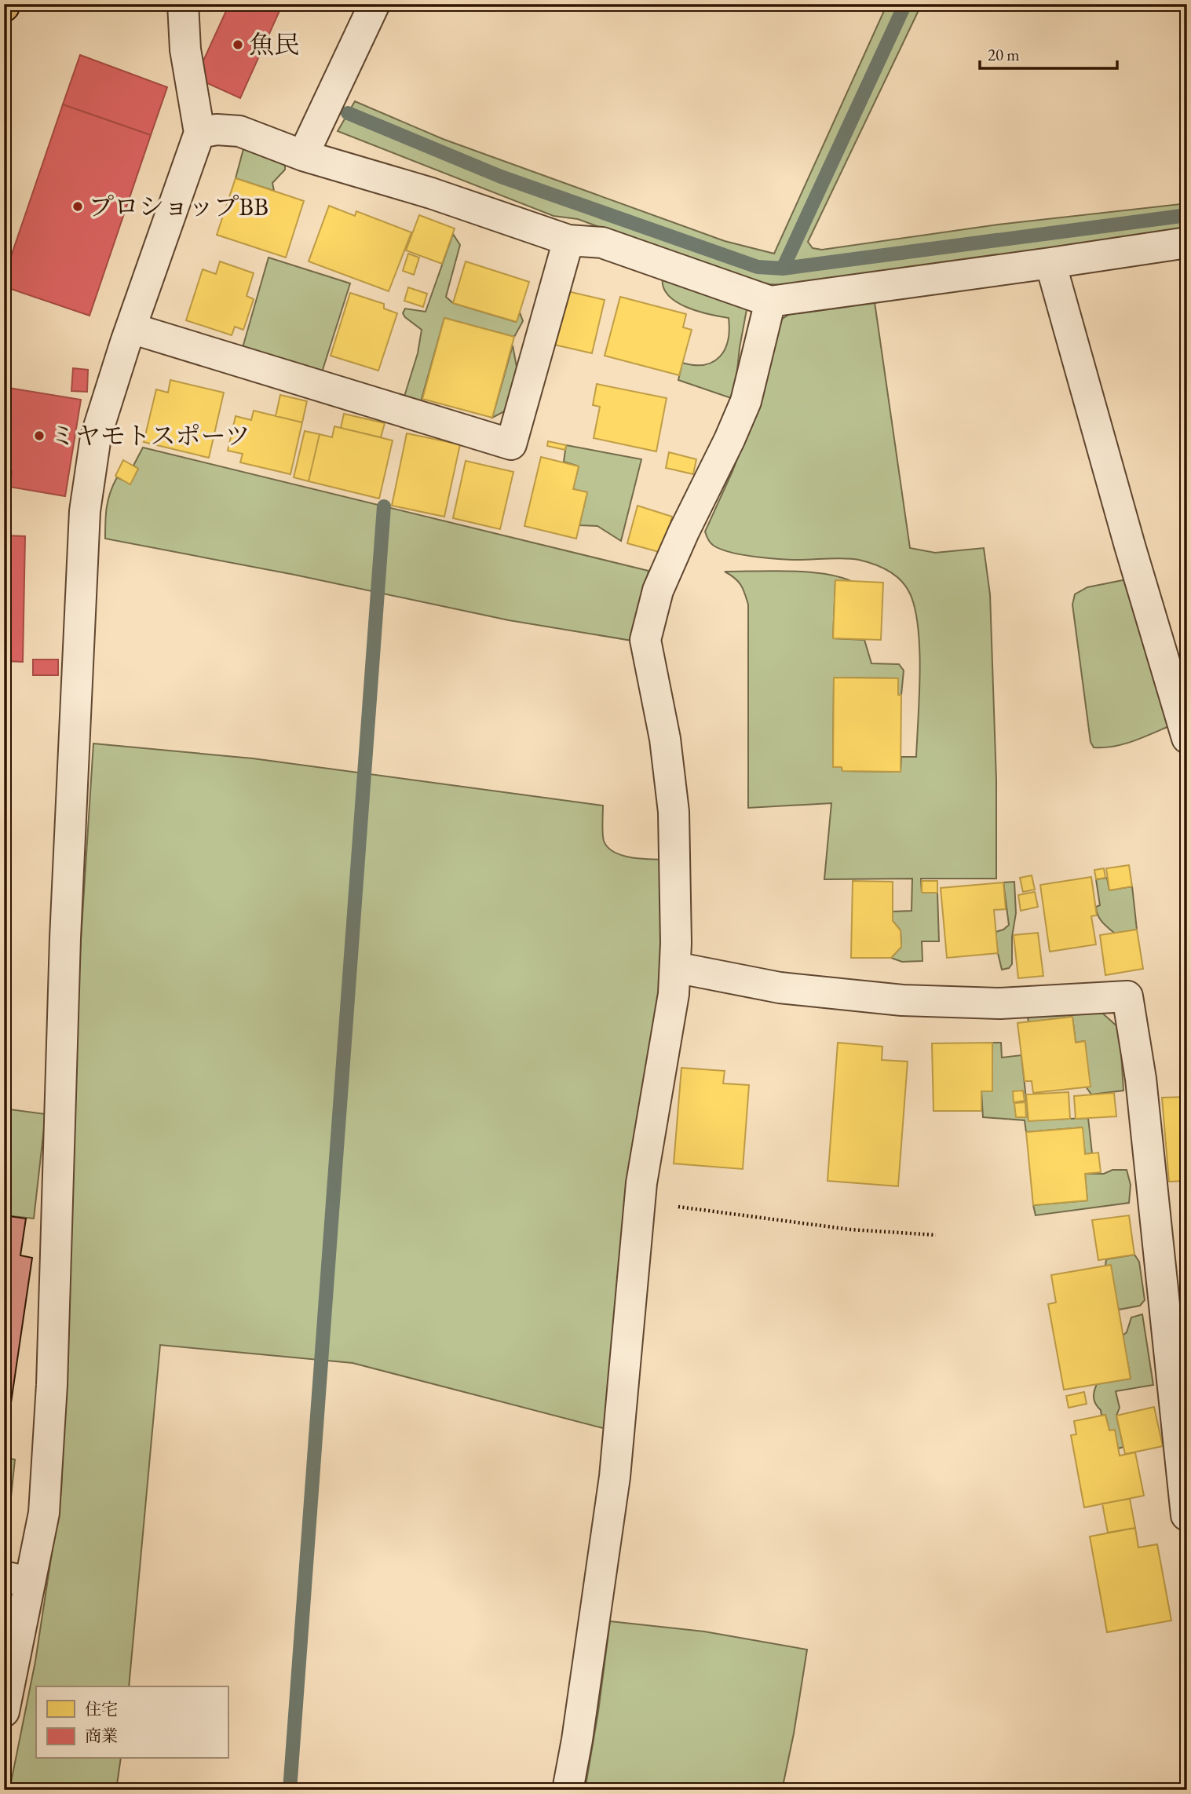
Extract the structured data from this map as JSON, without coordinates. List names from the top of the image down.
{
  "places": ["魚民", "プロショップBB", "ミヤモトスポーツ"],
  "legend": ["住宅", "商業"],
  "scale_bar": "20 m"
}
